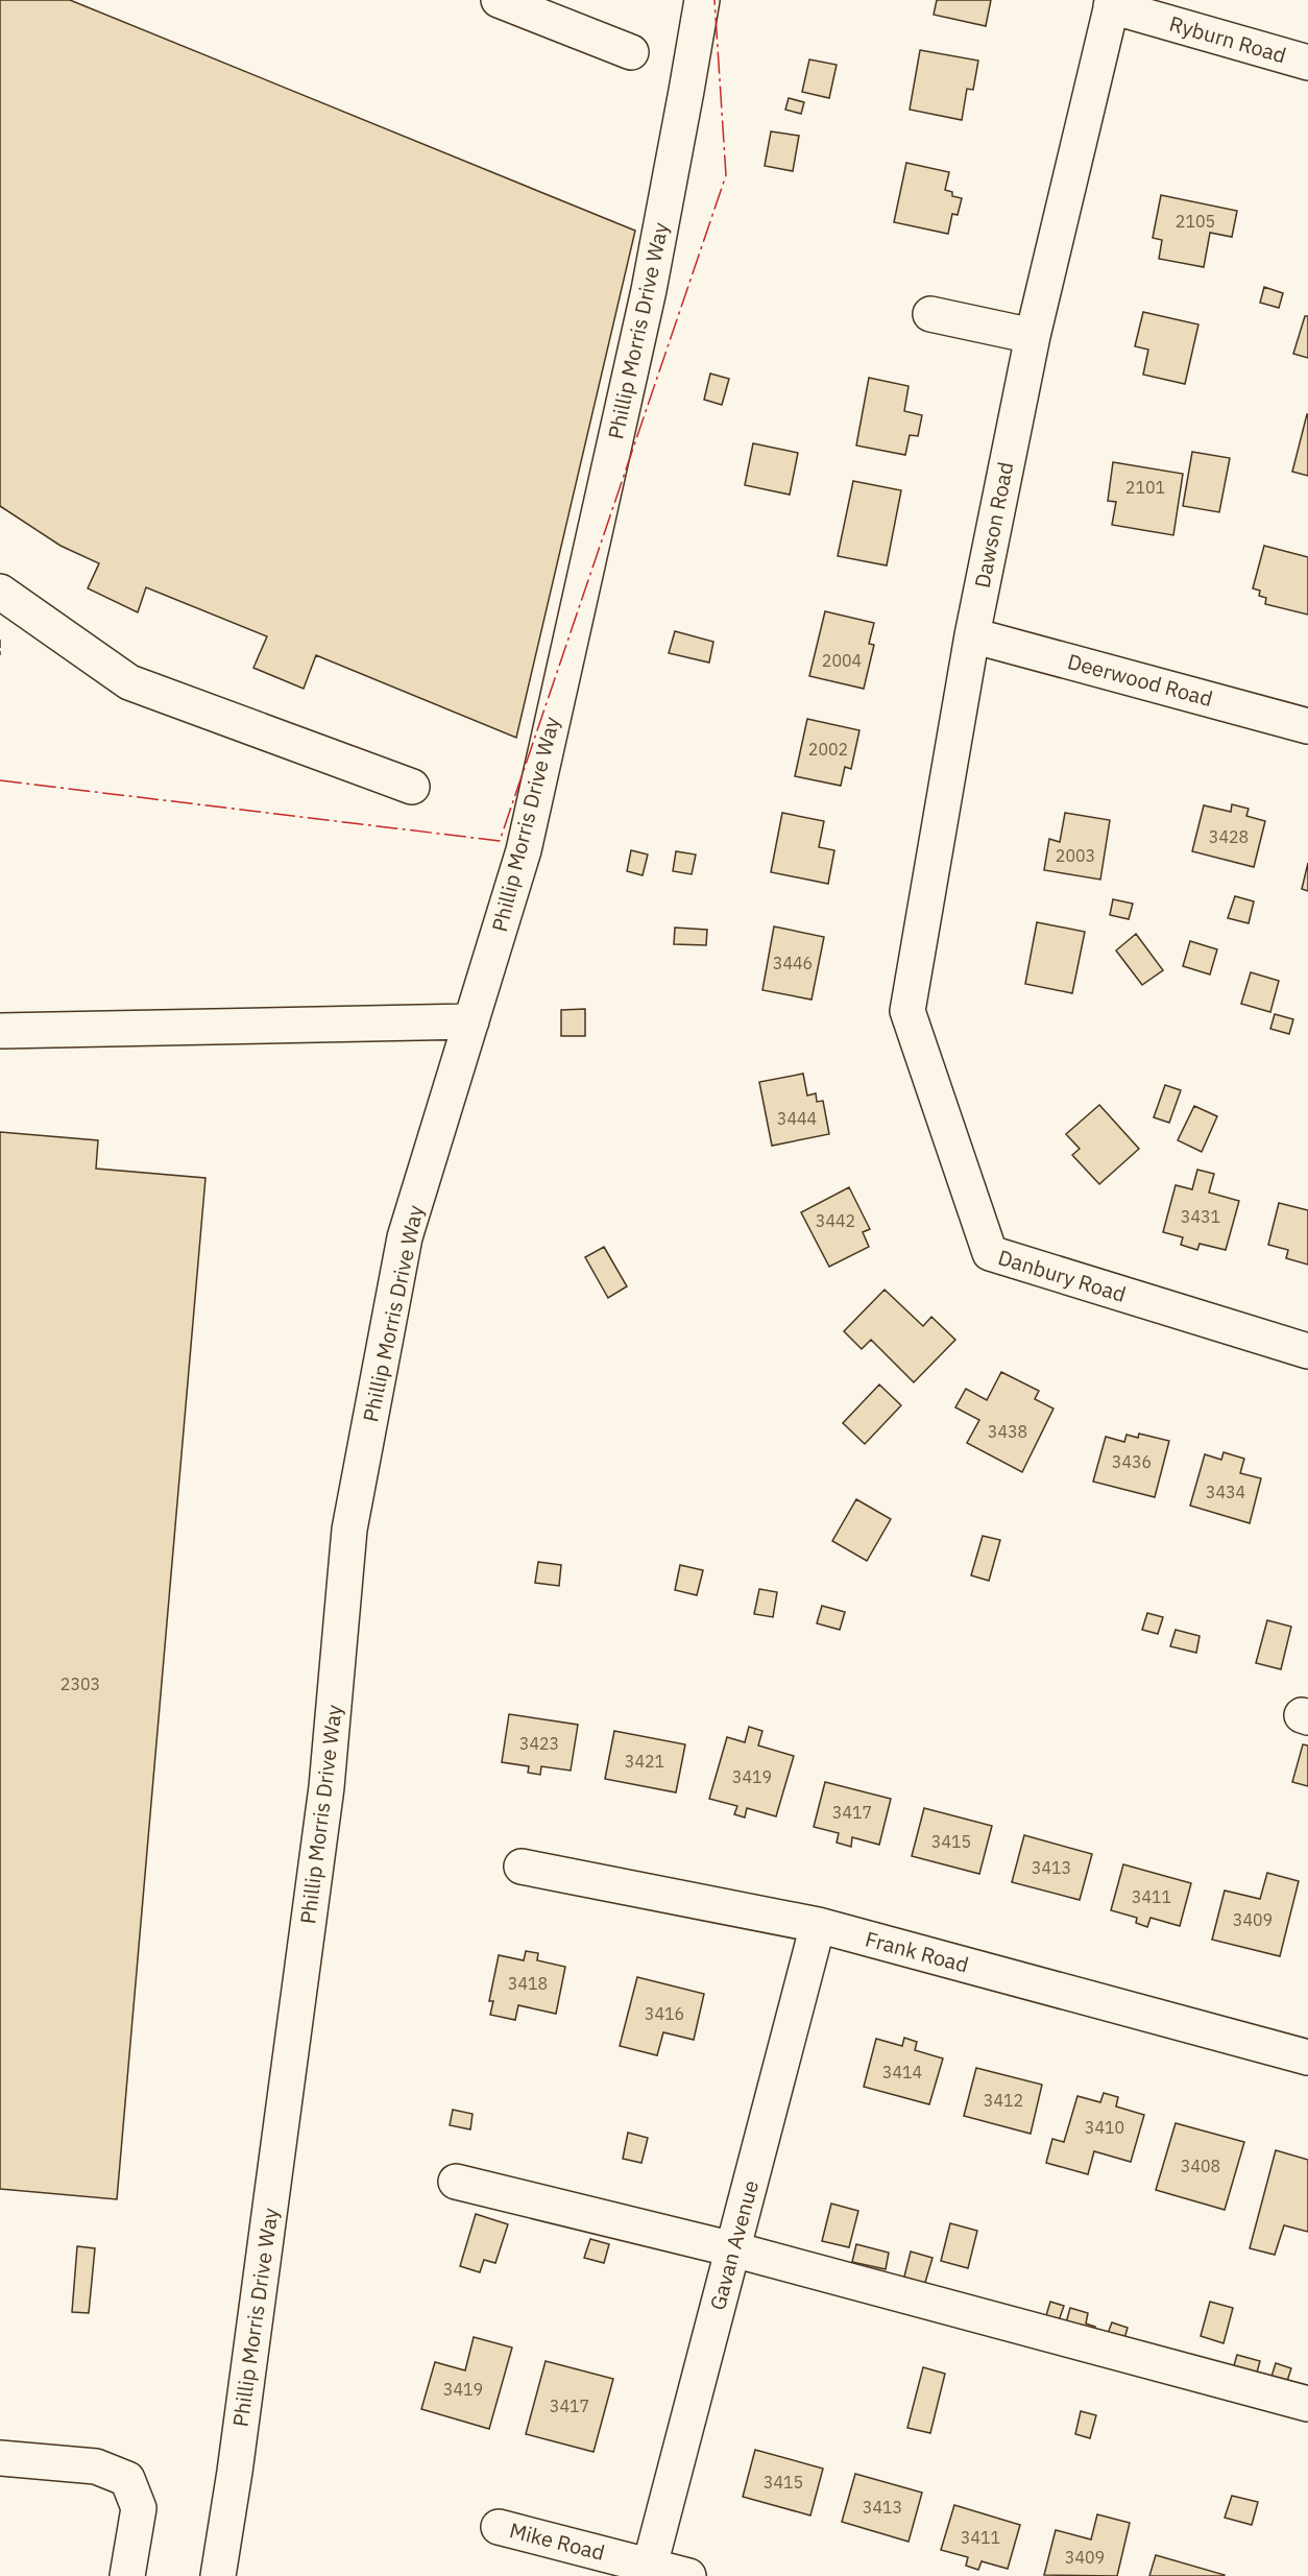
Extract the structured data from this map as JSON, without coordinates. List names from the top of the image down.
{
  "streets": {
    "street": [
      "Ryburn Road",
      "Phillip Morris Drive Way",
      "Dawson Road",
      "Deerwood Road",
      "Danbury Road",
      "Frank Road",
      "Gavan Avenue",
      "Mike Road"
    ]
  },
  "crossings": [
    ["Ryburn Road", "Dawson Road"],
    ["Dawson Road", "Deerwood Road"],
    ["Dawson Road", "Danbury Road"],
    ["Frank Road", "Gavan Avenue"],
    ["Gavan Avenue", "Mike Road"]
  ],
  "house_numbers": [
    "2105",
    "2101",
    "2004",
    "2002",
    "3428",
    "2003",
    "3446",
    "3444",
    "3431",
    "3442",
    "3438",
    "3436",
    "3434",
    "2303",
    "3423",
    "3421",
    "3419",
    "3417",
    "3415",
    "3413",
    "3411",
    "3409",
    "3418",
    "3416",
    "3414",
    "3412",
    "3410",
    "3408",
    "3419",
    "3417",
    "3415",
    "3413",
    "3411",
    "3409"
  ]
}
